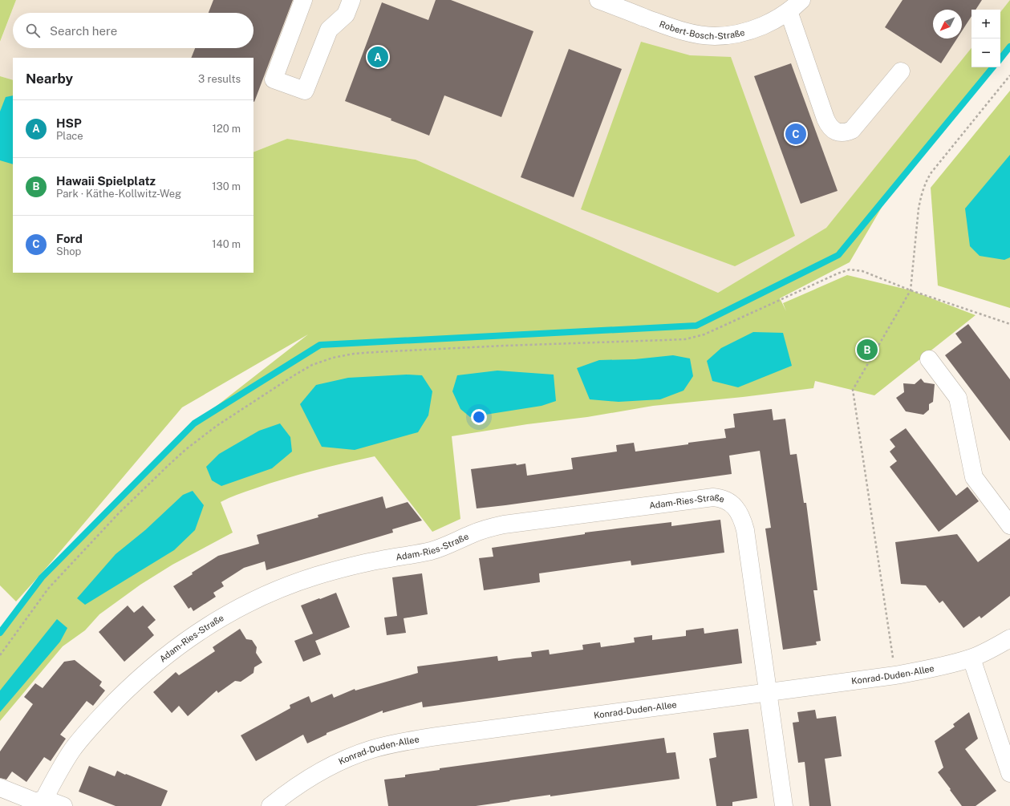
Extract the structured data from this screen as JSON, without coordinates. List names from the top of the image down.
{
  "streets": {
    "street": ["Robert-Bosch-Straße", "Adam-Ries-Straße", "Konrad-Duden-Allee"]
  },
  "crossings": [
    ["Adam-Ries-Straße", "Konrad-Duden-Allee"]
  ],
  "north": "bottom left",
  "page": {
    "map_buttons": ["+", "−"],
    "search": "Search here",
    "pins": ["A", "C", "B"],
    "heading": ["Nearby", "3 results"],
    "list": [
      {
        "mark": "A",
        "name": "HSP",
        "note": "Place",
        "value": "120 m"
      },
      {
        "mark": "B",
        "name": "Hawaii Spielplatz",
        "note": "Park · Käthe-Kollwitz-Weg",
        "value": "130 m"
      },
      {
        "mark": "C",
        "name": "Ford",
        "note": "Shop",
        "value": "140 m"
      }
    ]
  }
}
